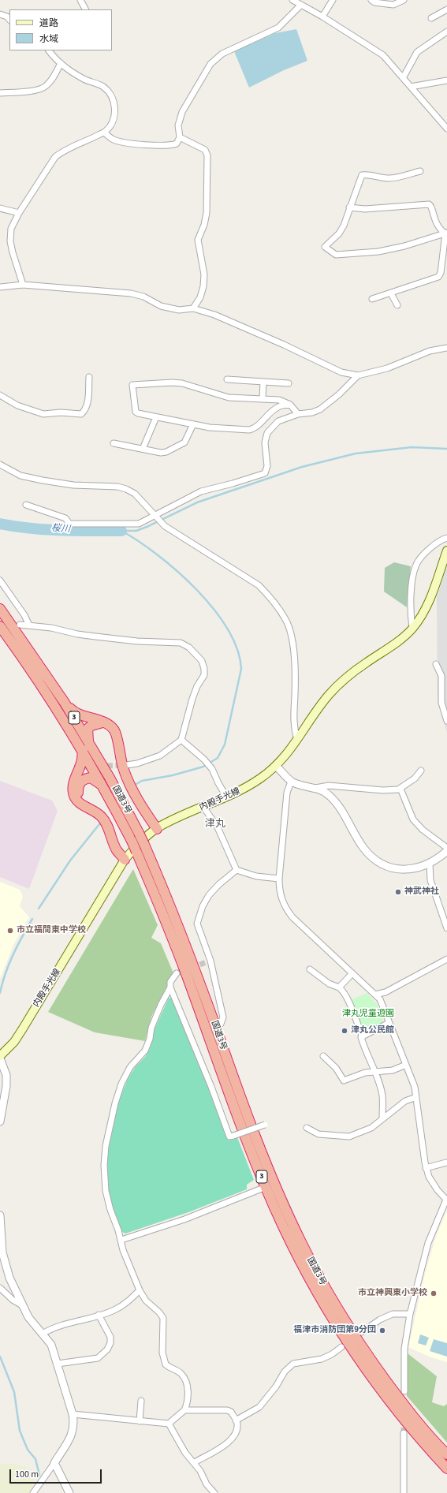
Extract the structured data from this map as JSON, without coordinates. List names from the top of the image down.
{
  "streets": {
    "highway": ["3", "国道3号"],
    "main road": ["内殿手光線"]
  },
  "districts": ["津丸"],
  "water": ["桜川"],
  "parks": ["津丸児童遊園"],
  "places": [
    "神武神社",
    "市立福間東中学校",
    "津丸公民館",
    "市立神興東小学校",
    "福津市消防団第9分団"
  ],
  "legend": ["道路", "水域"],
  "scale_bar": "100 m"
}
